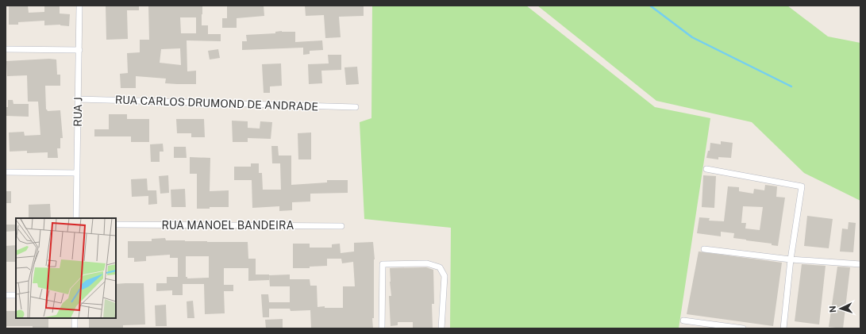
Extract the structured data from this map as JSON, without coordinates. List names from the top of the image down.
{
  "streets": {
    "street": ["RUA CARLOS DRUMOND DE ANDRADE", "RUA J", "RUA MANOEL BANDEIRA"]
  },
  "crossings": [
    ["RUA CARLOS DRUMOND DE ANDRADE", "RUA J"]
  ],
  "north": "left"
}
